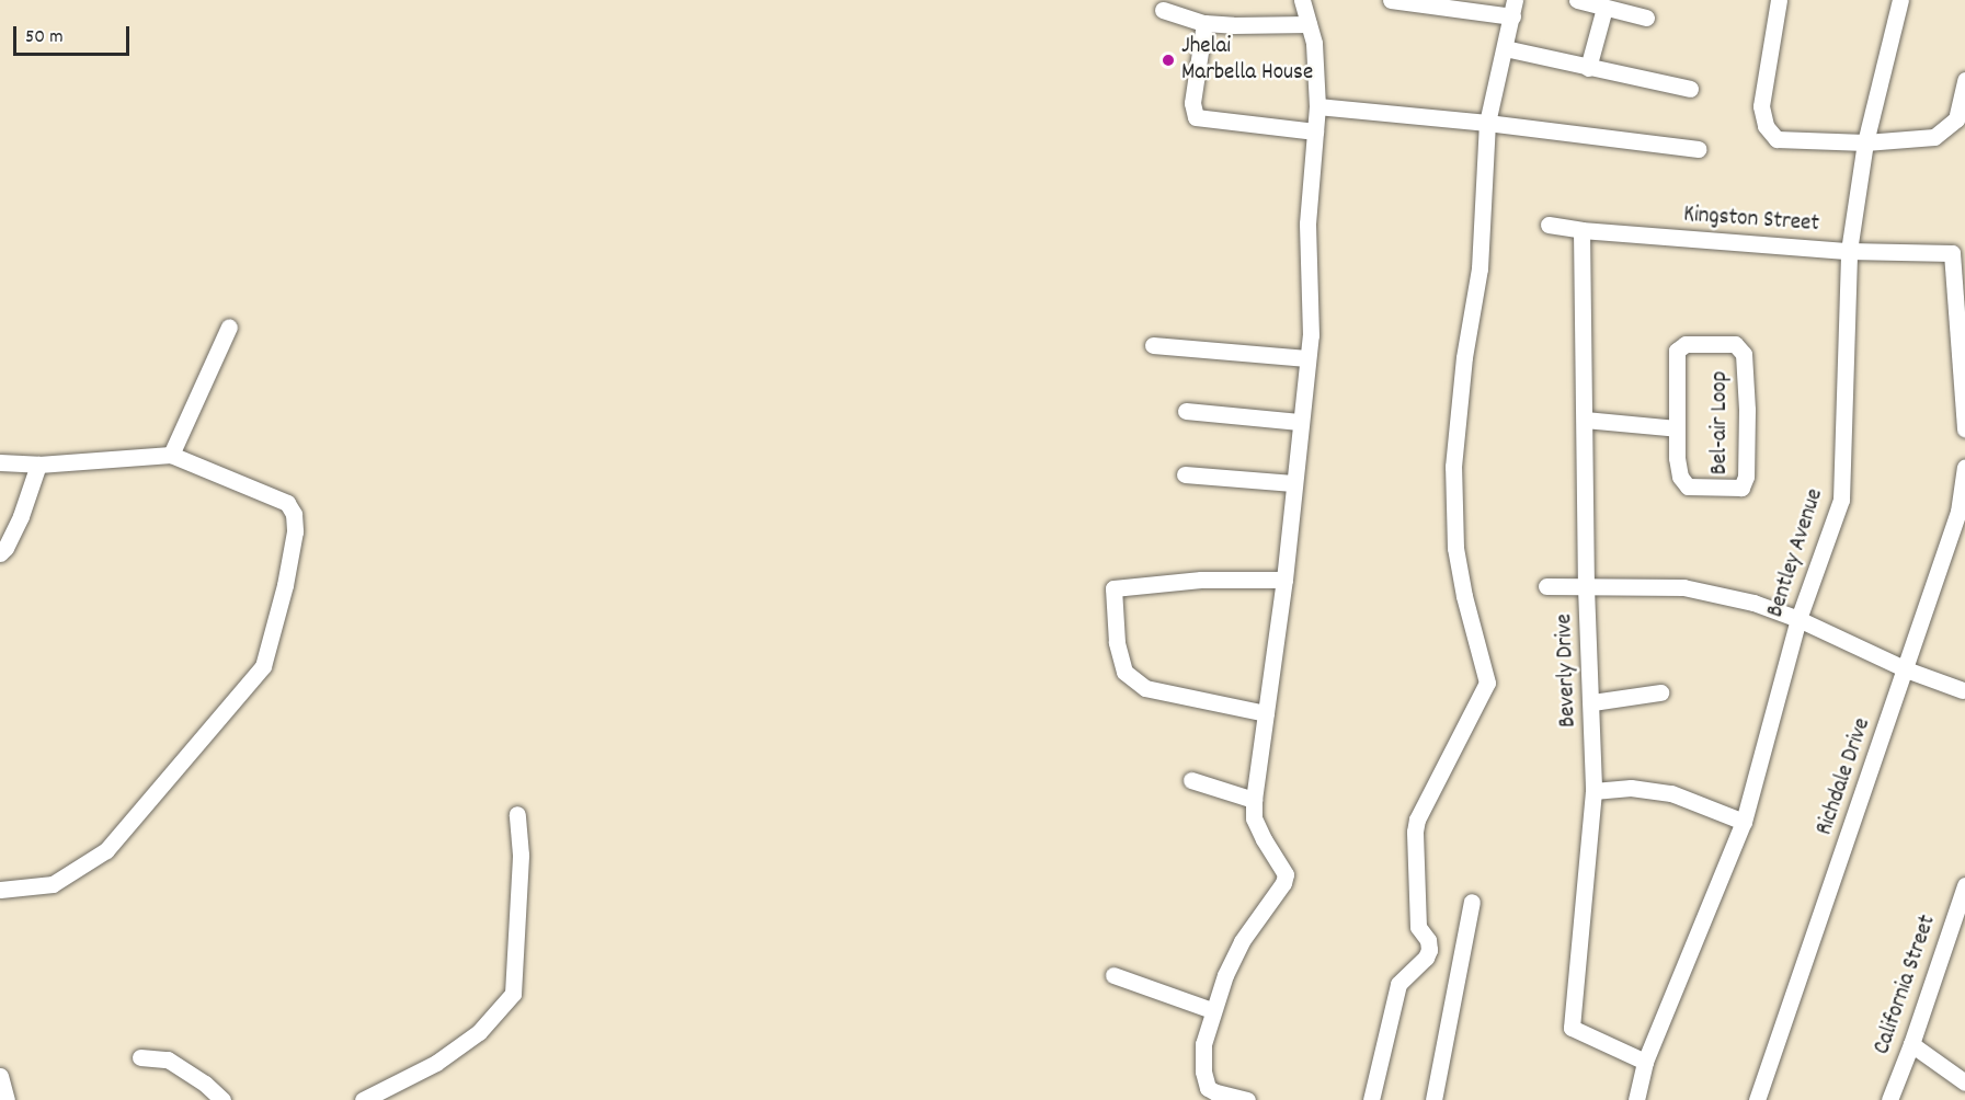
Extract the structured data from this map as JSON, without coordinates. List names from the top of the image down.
{
  "streets": {
    "street": [
      "Kingston Street",
      "Bel-air Loop",
      "Bentley Avenue",
      "Beverly Drive",
      "Richdale Drive",
      "California Street"
    ]
  },
  "crossings": [
    ["Kingston Street", "Bentley Avenue"],
    ["Kingston Street", "Beverly Drive"],
    ["Bel-air Loop", "Beverly Drive"],
    ["Bentley Avenue", "Beverly Drive"]
  ],
  "places": ["Jhelai Marbella House"],
  "scale_bar": "50 m"
}
